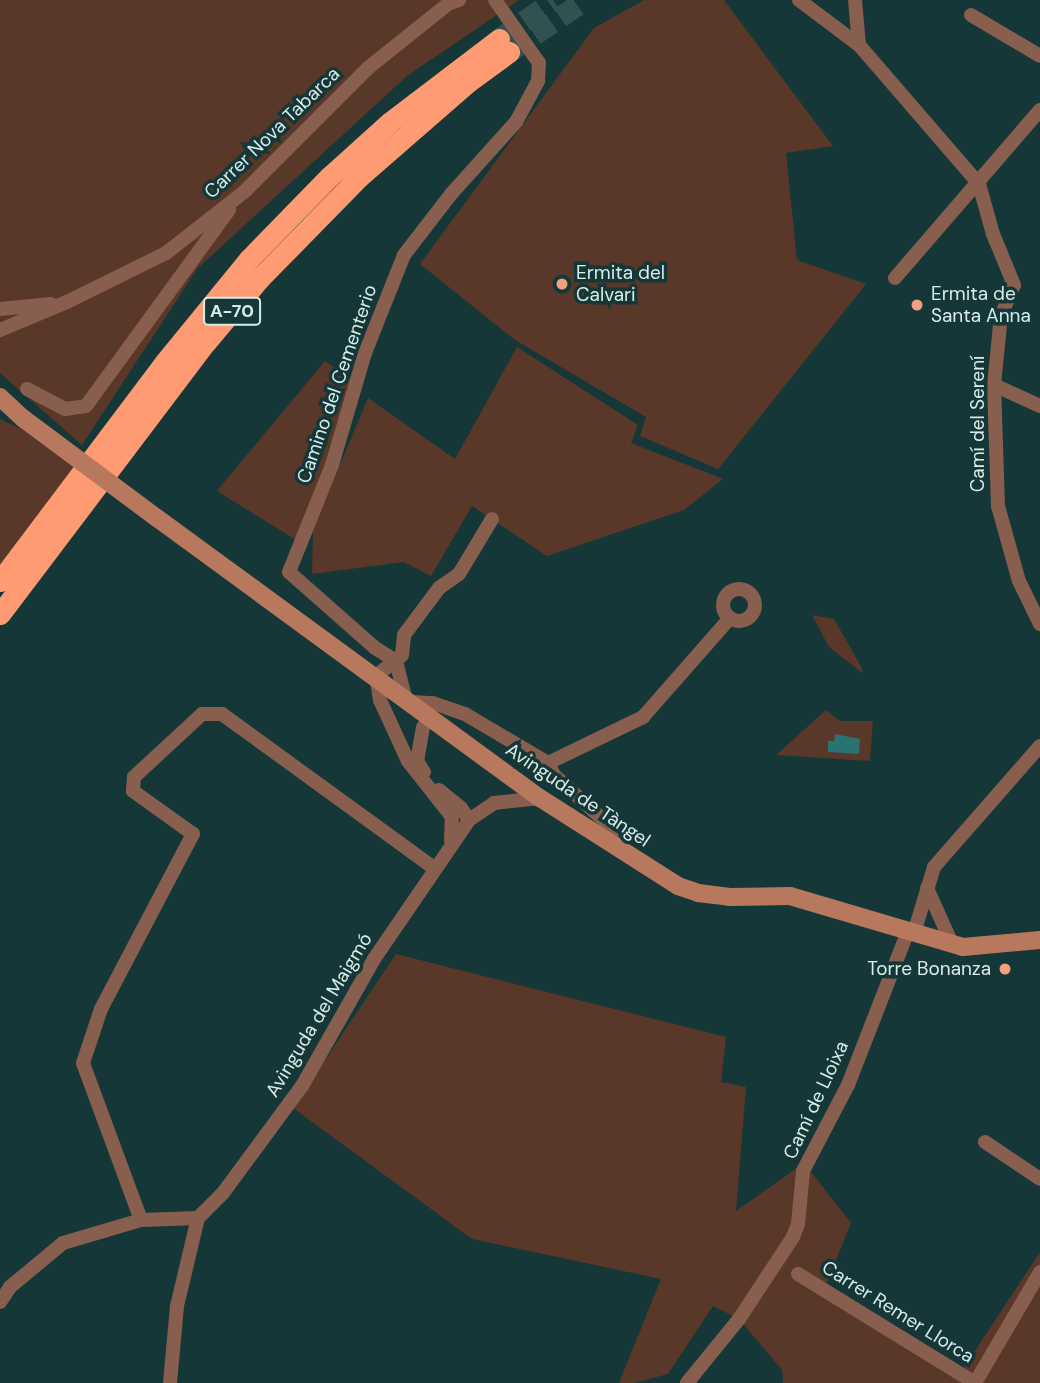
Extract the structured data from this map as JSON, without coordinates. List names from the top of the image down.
{
  "streets": {
    "highway": ["A-70"],
    "main road": ["Avinguda de Tàngel"],
    "street": [
      "Carrer Nova Tabarca",
      "Camino del Cementerio",
      "Camí del Serení",
      "Avinguda del Maigmó",
      "Camí de Lloixa",
      "Carrer Remer Llorca"
    ]
  },
  "crossings": [
    ["Avinguda de Tàngel", "Avinguda del Maigmó"],
    ["Avinguda de Tàngel", "Camí de Lloixa"]
  ],
  "places": ["Ermita del Calvari", "Ermita de Santa Anna", "Torre Bonanza"]
}
